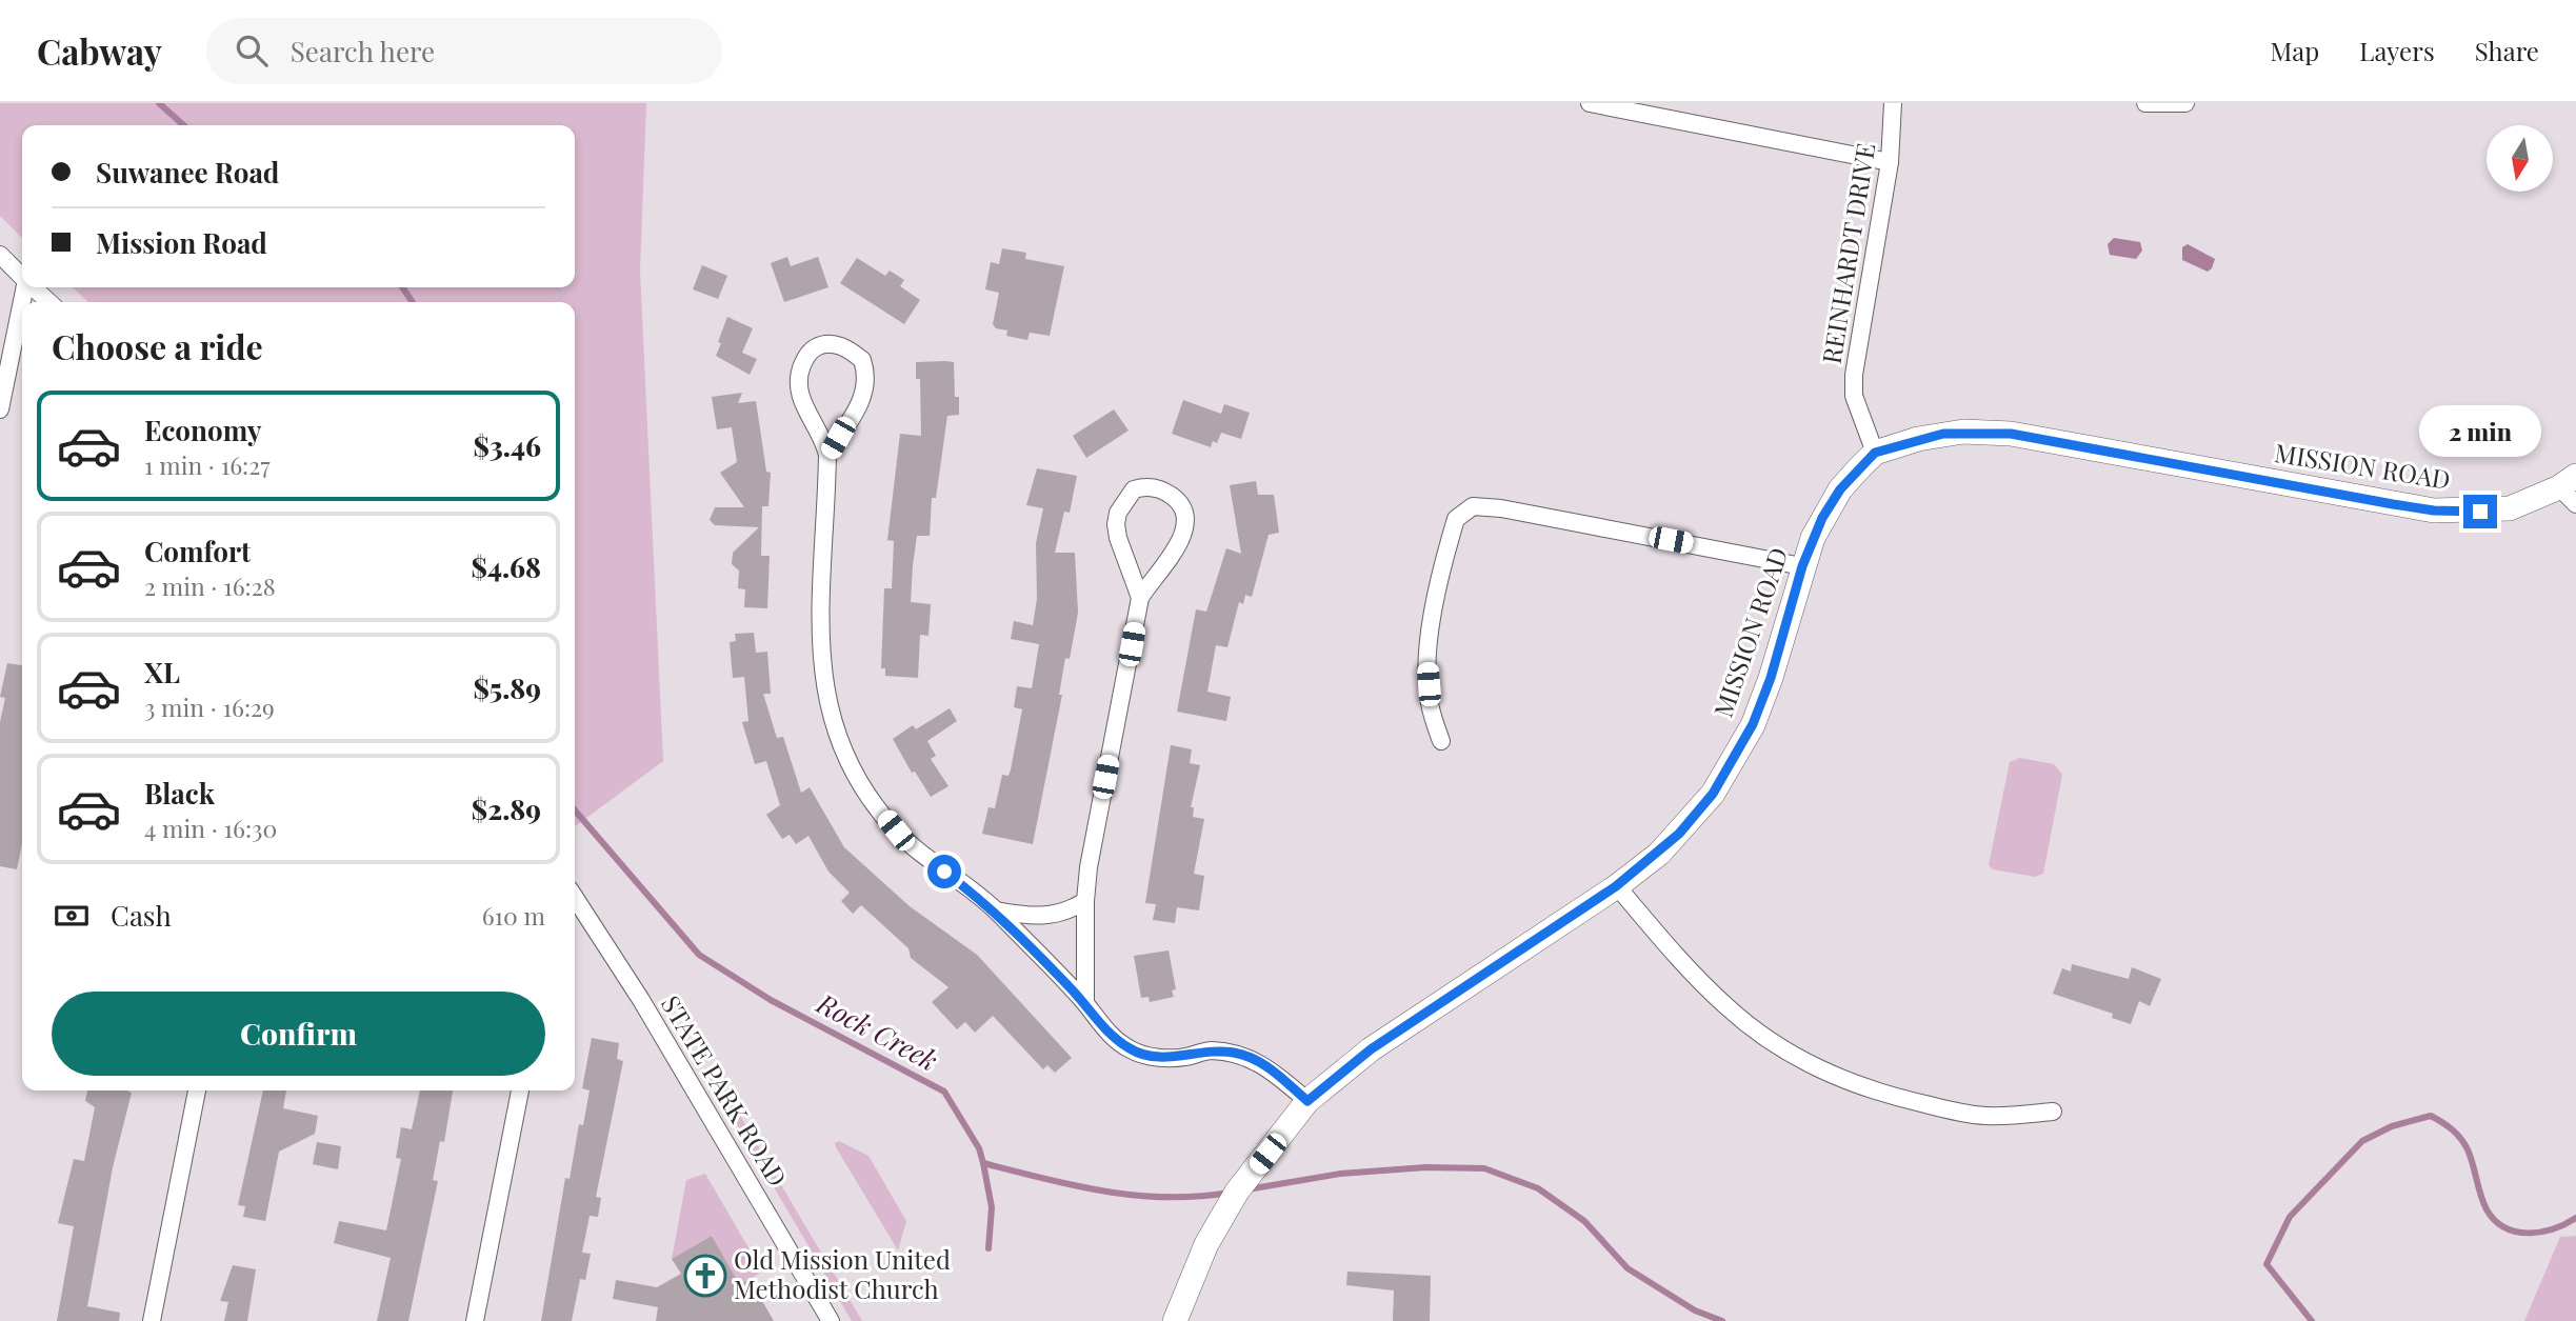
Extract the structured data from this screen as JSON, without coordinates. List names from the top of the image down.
{
  "streets": {
    "main road": ["MISSION ROAD"],
    "street": ["REINHARDT DRIVE", "STATE PARK ROAD"]
  },
  "crossings": [
    ["REINHARDT DRIVE", "MISSION ROAD"]
  ],
  "water": ["Rock Creek"],
  "places": {
    "church": ["Old Mission United Methodist Church"]
  },
  "north": "bottom",
  "page": {
    "header": "Cabway",
    "search": "Search here",
    "nav": ["Map", "Layers", "Share"],
    "banner": ["Suwanee Road", "Mission Road"],
    "heading": "Choose a ride",
    "list": [
      {
        "name": "Economy",
        "note": "1 min · 16:27",
        "value": "$3.46"
      },
      {
        "name": "Comfort",
        "note": "2 min · 16:28",
        "value": "$4.68"
      },
      {
        "name": "XL",
        "note": "3 min · 16:29",
        "value": "$5.89"
      },
      {
        "name": "Black",
        "note": "4 min · 16:30",
        "value": "$2.89"
      }
    ],
    "bubble": "2 min",
    "pay": ["Cash", "610 m"],
    "buttons": "Confirm"
  }
}
